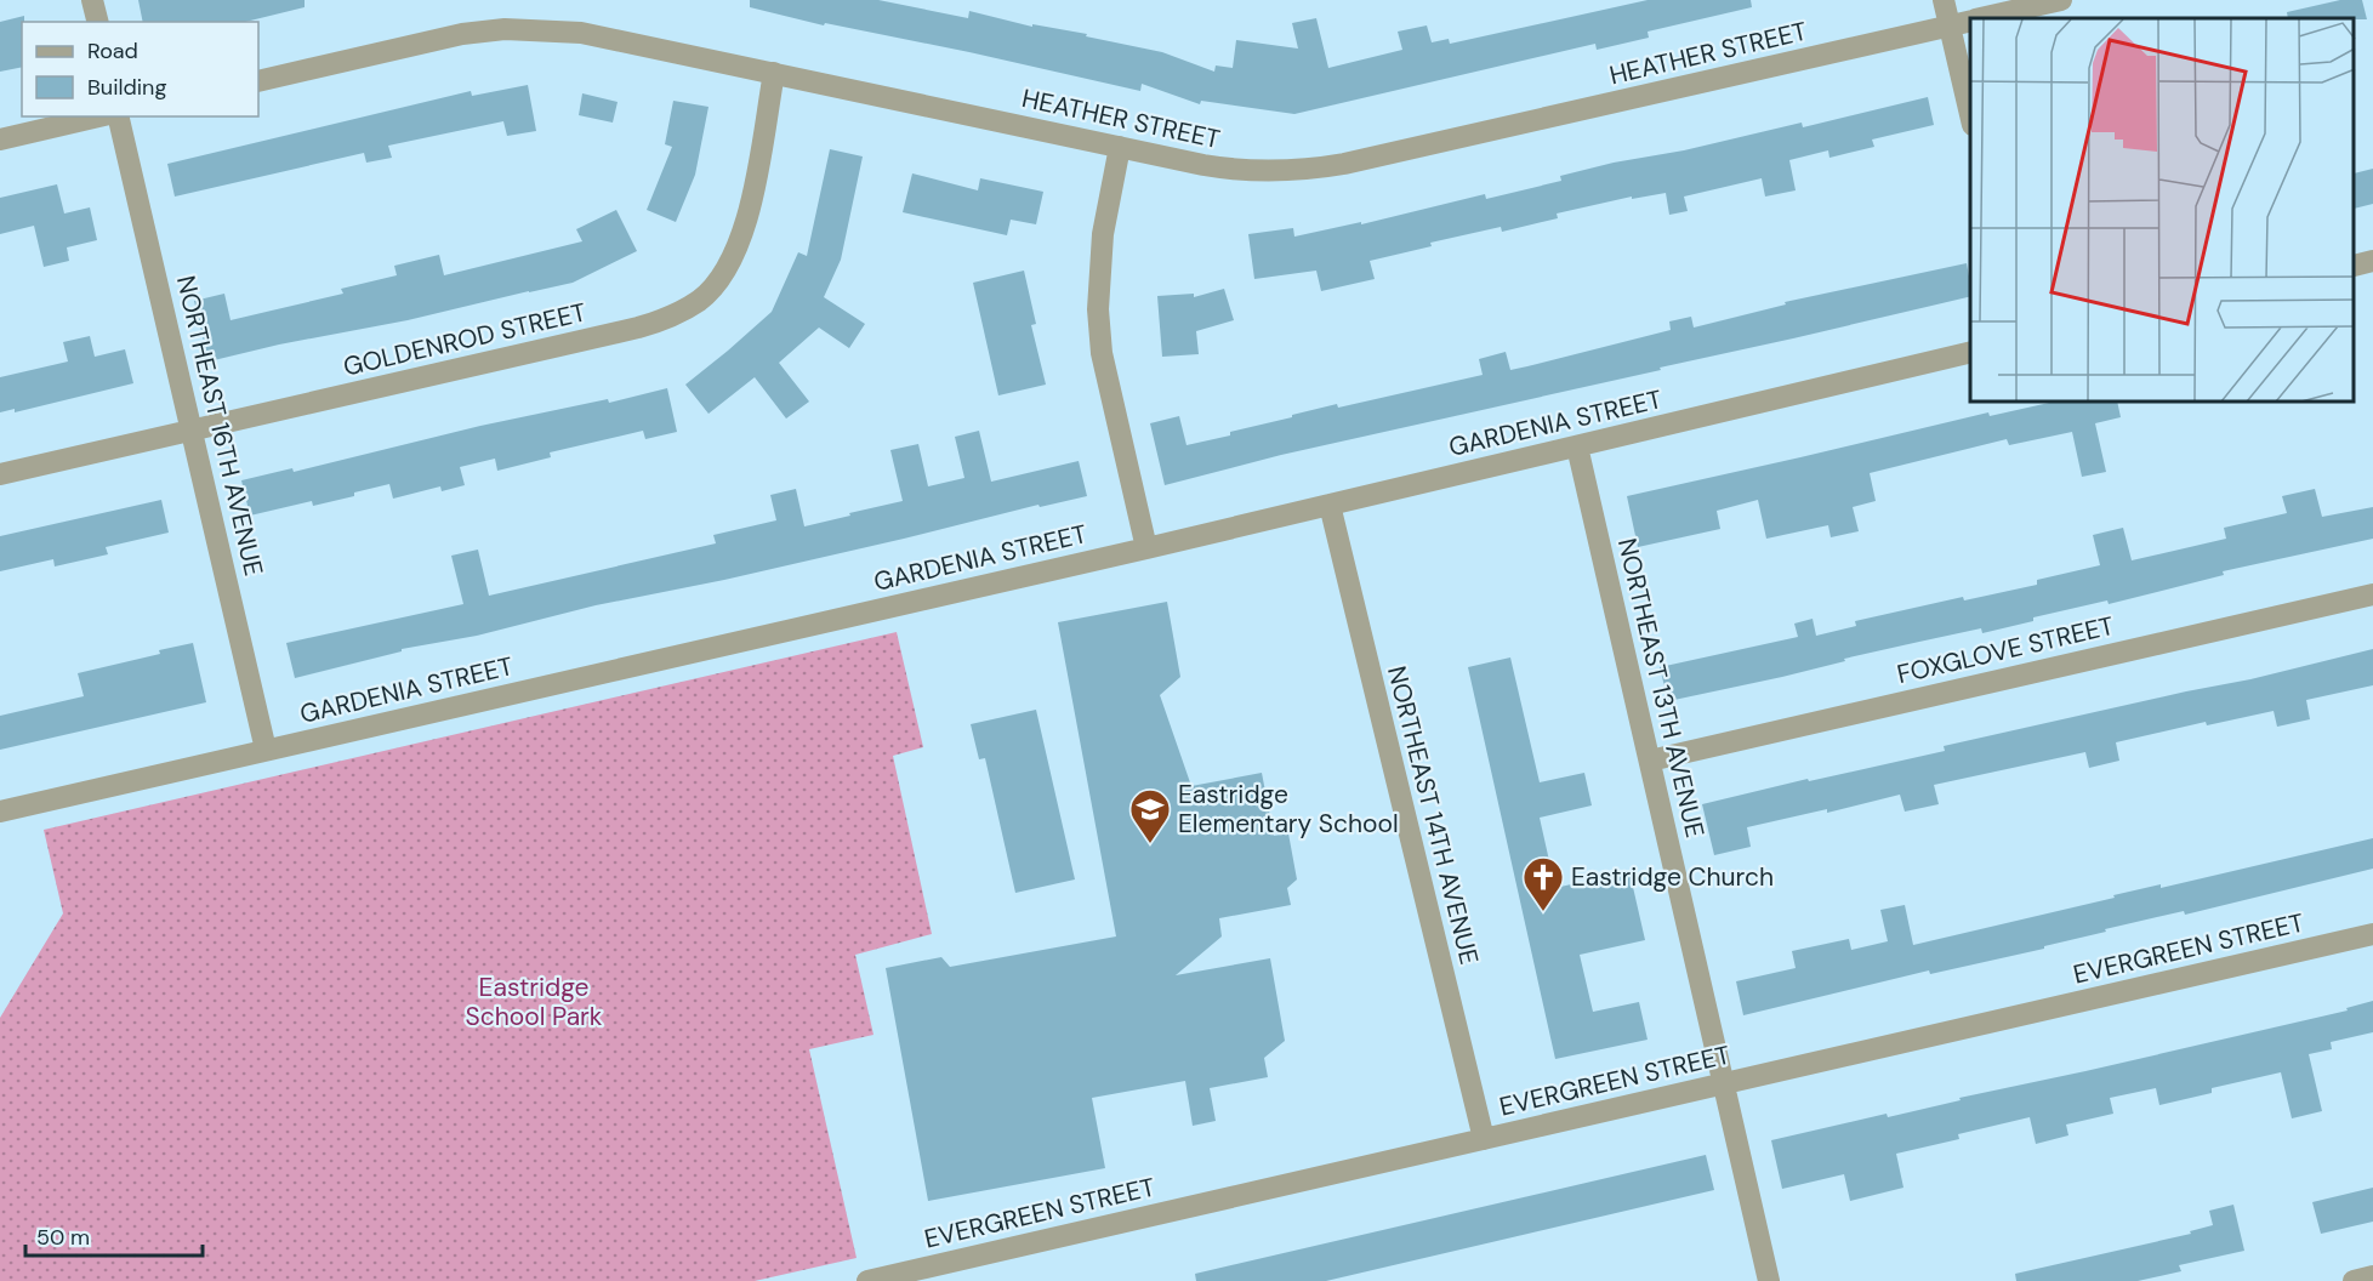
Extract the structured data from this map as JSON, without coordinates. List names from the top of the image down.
{
  "streets": {
    "street": [
      "HEATHER STREET",
      "GOLDENROD STREET",
      "GARDENIA STREET",
      "NORTHEAST 16TH AVENUE",
      "FOXGLOVE STREET",
      "NORTHEAST 13TH AVENUE",
      "NORTHEAST 14TH AVENUE",
      "EVERGREEN STREET"
    ]
  },
  "crossings": [
    ["HEATHER STREET", "GOLDENROD STREET"],
    ["GOLDENROD STREET", "NORTHEAST 16TH AVENUE"],
    ["GARDENIA STREET", "NORTHEAST 16TH AVENUE"],
    ["GARDENIA STREET", "NORTHEAST 13TH AVENUE"],
    ["GARDENIA STREET", "NORTHEAST 14TH AVENUE"],
    ["FOXGLOVE STREET", "NORTHEAST 13TH AVENUE"],
    ["NORTHEAST 13TH AVENUE", "EVERGREEN STREET"],
    ["NORTHEAST 14TH AVENUE", "EVERGREEN STREET"]
  ],
  "parks": ["Eastridge School Park"],
  "places": {
    "school or university": ["Eastridge Elementary School"],
    "church": ["Eastridge Church"]
  },
  "legend": ["Road", "Building"],
  "scale_bar": "50 m"
}
